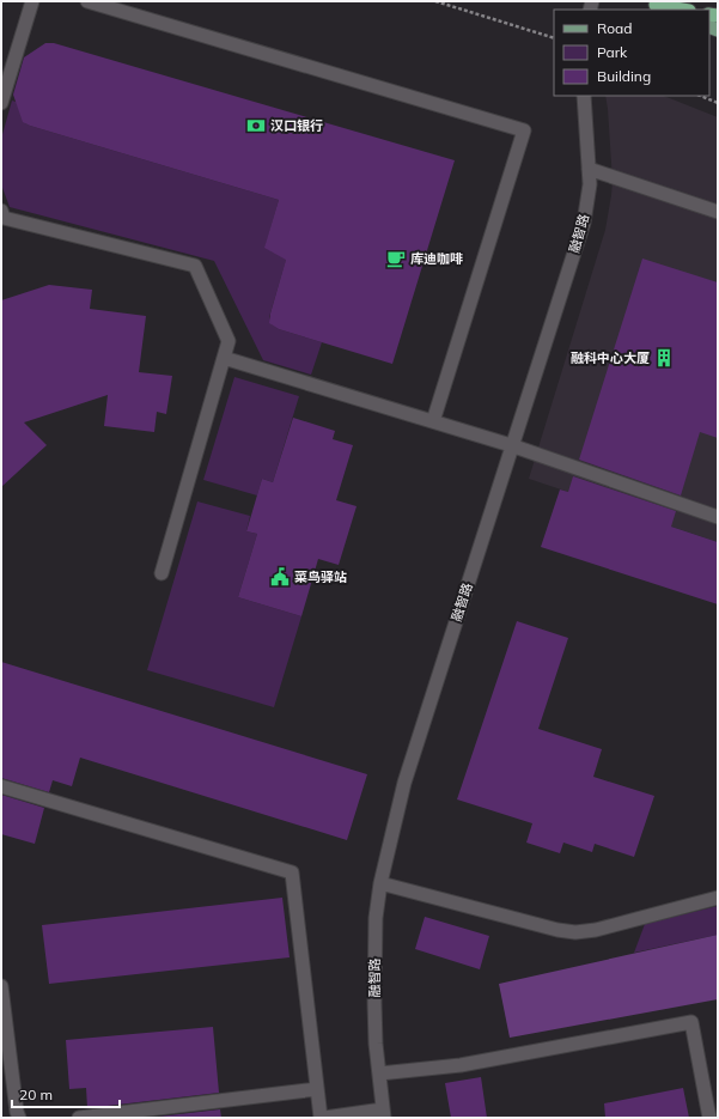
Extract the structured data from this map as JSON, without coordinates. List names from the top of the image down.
{
  "streets": {
    "lane": ["融智路"]
  },
  "places": {
    "bank": ["汉口银行"],
    "cafe": ["库迪咖啡"],
    "building": ["融科中心大厦"],
    "public building": ["菜鸟驿站"]
  },
  "legend": ["Road", "Park", "Building"],
  "scale_bar": "20 m"
}
